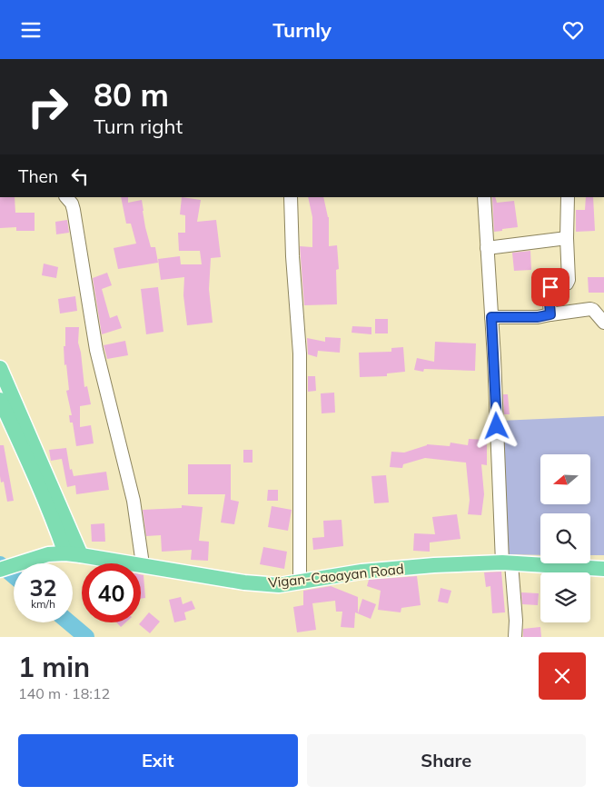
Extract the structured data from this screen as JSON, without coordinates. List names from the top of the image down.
{
  "streets": {
    "main road": ["Vigan-Caoayan Road"]
  },
  "north": "left",
  "page": {
    "header": "Turnly",
    "turn": ["80 m", "Turn right"],
    "then": "Then",
    "speed": "32 km/h",
    "limit": "40",
    "heading": ["1 min", "140 m · 18:12"],
    "buttons": ["Exit", "Share"]
  }
}
